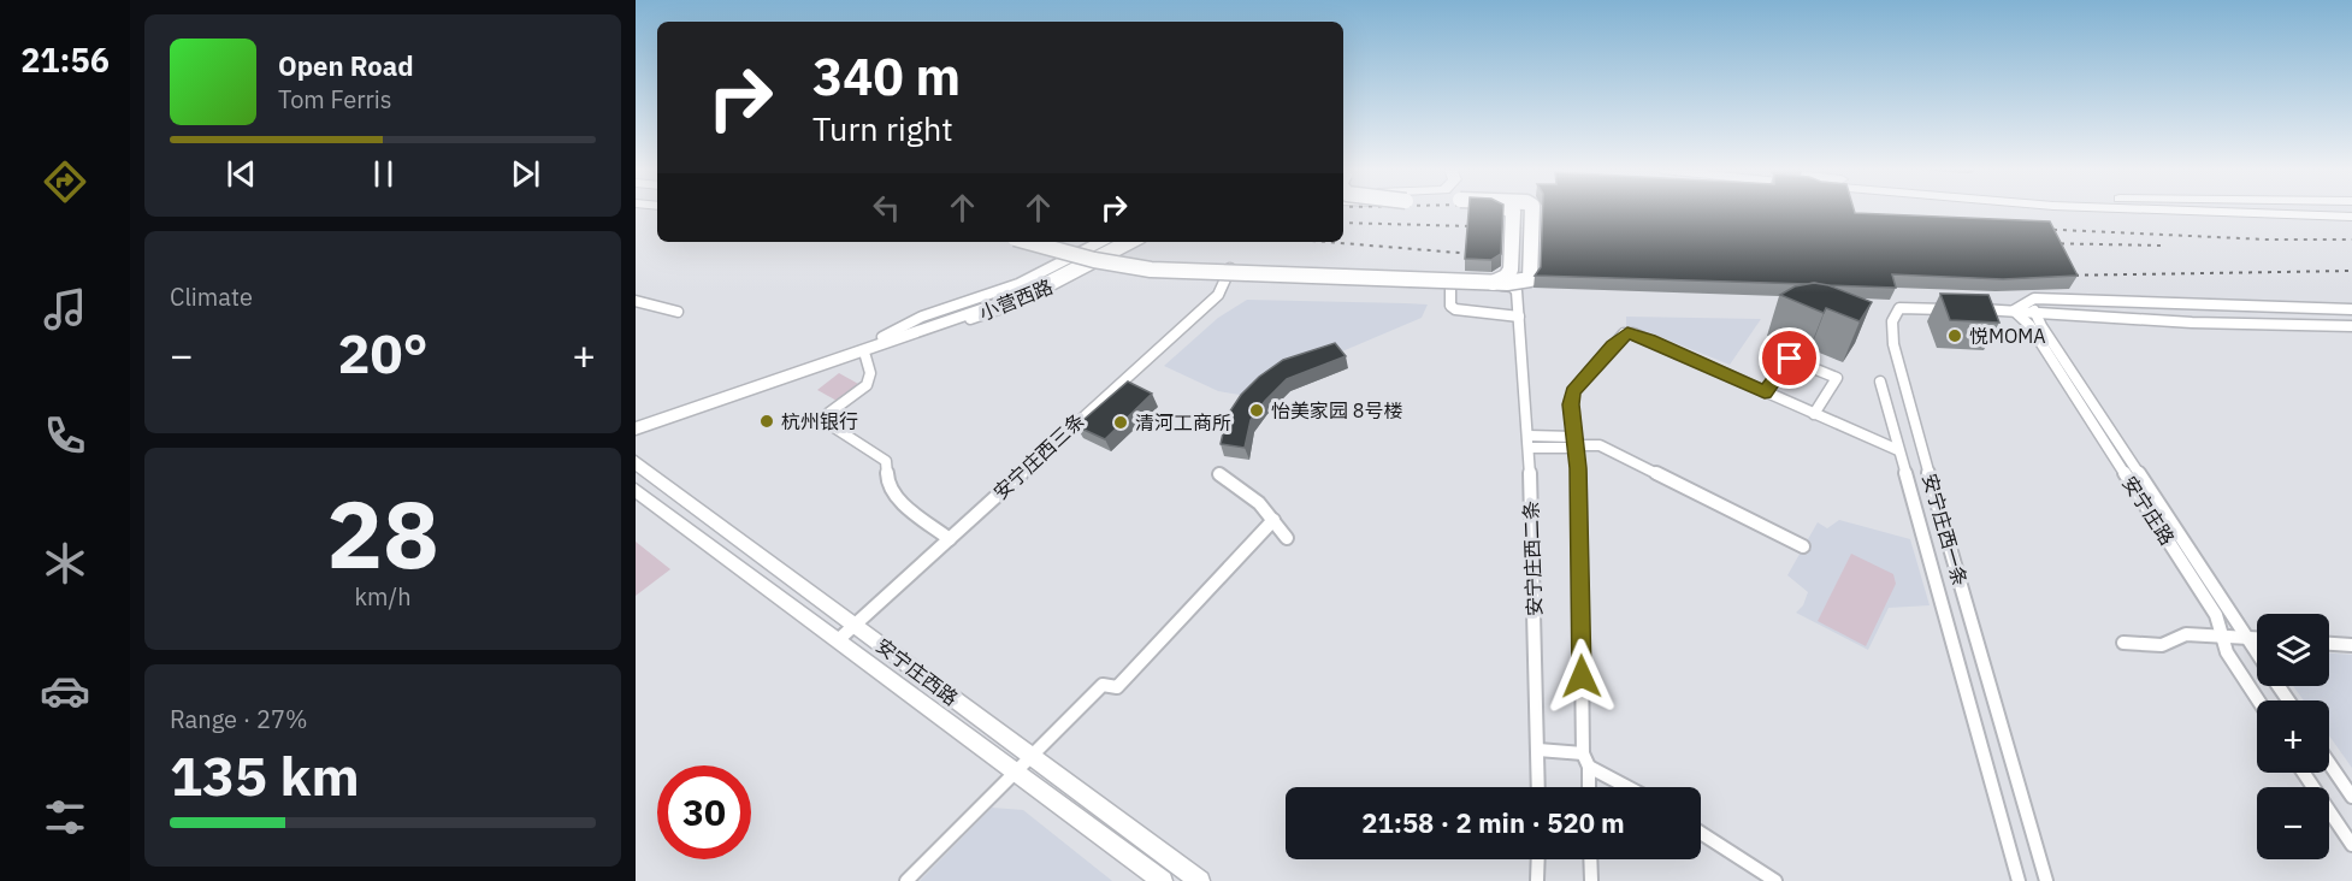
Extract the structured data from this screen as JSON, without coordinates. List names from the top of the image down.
{
  "streets": {
    "main road": ["小营西路", "安宁庄西路"],
    "street": [
      "安宁庄西三条",
      "安宁庄路",
      "安宁庄西一条",
      "安宁庄西二条"
    ]
  },
  "crossings": [
    ["安宁庄西三条", "安宁庄西二条"],
    ["安宁庄西三条", "安宁庄西路"]
  ],
  "places": [
    "悦MOMA",
    "怡美家园 8号楼",
    "杭州银行",
    "清河工商所"
  ],
  "page": {
    "tabs": "21:56",
    "turn": ["340 m", "Turn right"],
    "song": ["Open Road", "Tom Ferris"],
    "tile": [
      "Climate",
      ["28", "km/h"],
      ["Range · 27%", "135 km"]
    ],
    "heat": ["−", "20°", "+"],
    "map_buttons": ["+", "−"],
    "limit": "30",
    "trip": "21:58 · 2 min · 520 m"
  }
}
